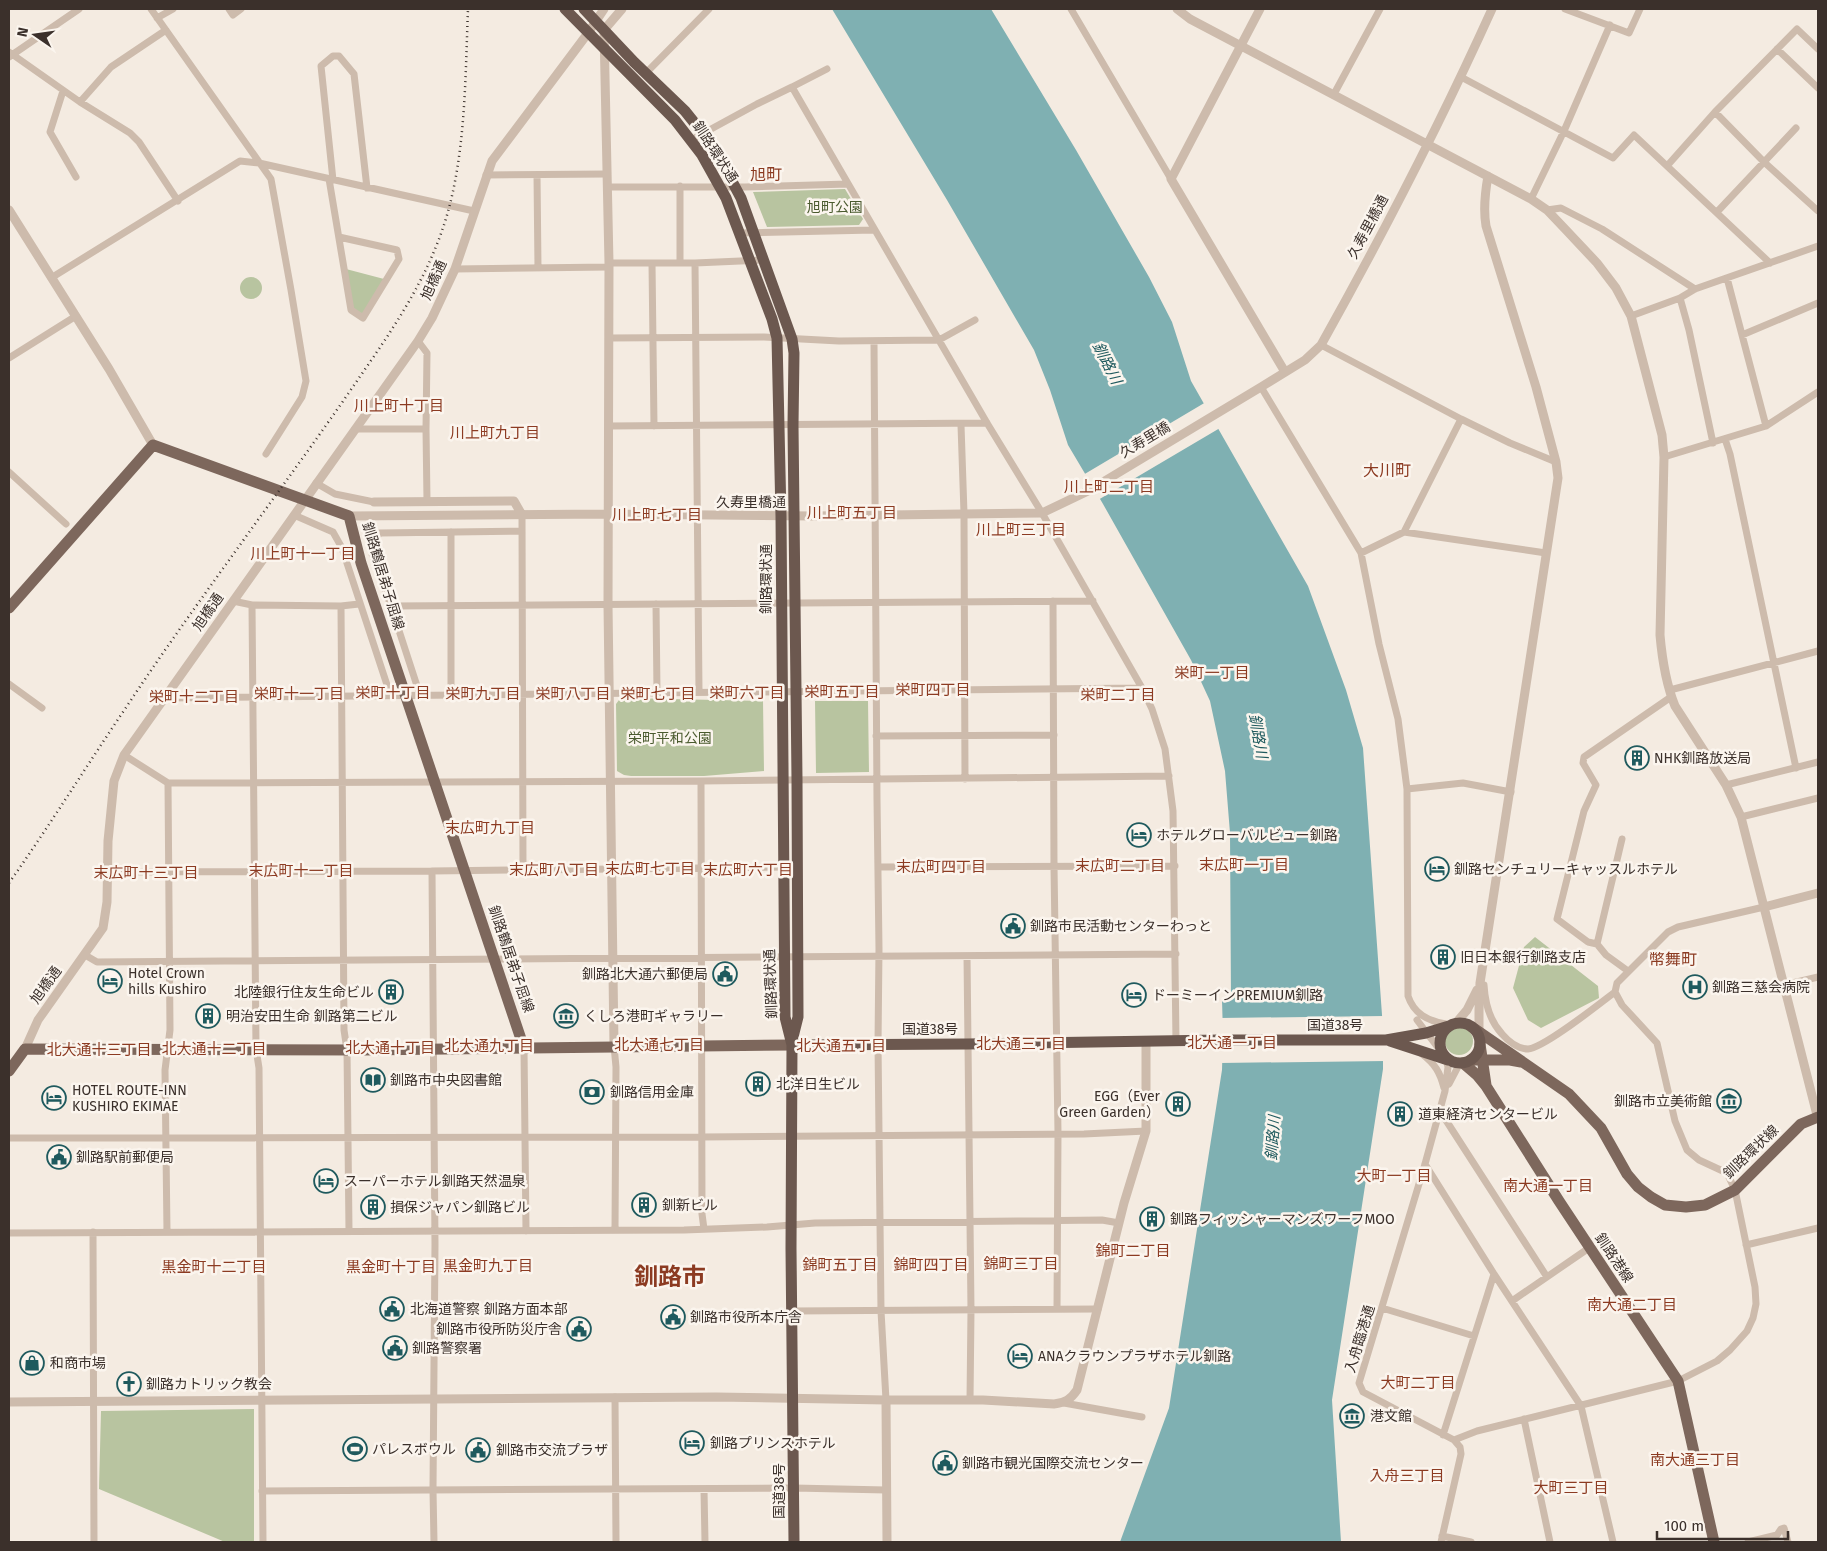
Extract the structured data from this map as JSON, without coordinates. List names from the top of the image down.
{
  "streets": {
    "highway": ["釧路環状通", "国道38号"],
    "main road": ["釧路鶴居弟子屈線", "釧路環状線", "釧路港線"],
    "street": [
      "久寿里橋通",
      "旭橋通",
      "久寿里橋",
      "入舟臨港通"
    ]
  },
  "crossings": [
    ["釧路環状通", "久寿里橋通"],
    ["釧路環状通", "旭橋通"],
    ["釧路環状通", "国道38号"],
    ["久寿里橋通", "久寿里橋"],
    ["久寿里橋通", "釧路鶴居弟子屈線"],
    ["国道38号", "釧路環状線"],
    ["国道38号", "釧路港線"],
    ["釧路環状線", "釧路港線"]
  ],
  "districts": [
    "旭町",
    "川上町十丁目",
    "川上町九丁目",
    "大川町",
    "川上町二丁目",
    "川上町五丁目",
    "川上町七丁目",
    "川上町三丁目",
    "川上町十一丁目",
    "栄町一丁目",
    "栄町四丁目",
    "栄町五丁目",
    "栄町十丁目",
    "栄町六丁目",
    "栄町十一丁目",
    "栄町九丁目",
    "栄町八丁目",
    "栄町七丁目",
    "栄町二丁目",
    "栄町十二丁目",
    "末広町九丁目",
    "末広町一丁目",
    "末広町二丁目",
    "末広町四丁目",
    "末広町七丁目",
    "末広町八丁目",
    "末広町六丁目",
    "末広町十一丁目",
    "末広町十三丁目",
    "幣舞町",
    "北大通一丁目",
    "北大通三丁目",
    "北大通七丁目",
    "北大通九丁目",
    "北大通五丁目",
    "北大通十丁目",
    "北大通十二丁目",
    "北大通十三丁目",
    "大町一丁目",
    "南大通一丁目",
    "錦町二丁目",
    "錦町三丁目",
    "錦町五丁目",
    "錦町四丁目",
    "黒金町九丁目",
    "黒金町十二丁目",
    "黒金町十丁目",
    "釧路市",
    "南大通二丁目",
    "大町二丁目",
    "南大通三丁目",
    "入舟三丁目",
    "大町三丁目"
  ],
  "water": ["釧路川"],
  "parks": ["旭町公園", "栄町平和公園"],
  "places": {
    "building": [
      "NHK釧路放送局",
      "旧日本銀行釧路支店",
      "北陸銀行住友生命ビル",
      "明治安田生命 釧路第二ビル",
      "北洋日生ビル",
      "EGG（Ever Green Garden）",
      "道東経済センタービル",
      "釧新ビル",
      "損保ジャパン釧路ビル",
      "釧路フィッシャーマンズワーフMOO"
    ],
    "hotel": [
      "ホテルグローバルビュー釧路",
      "釧路センチュリーキャッスルホテル",
      "Hotel Crown hills Kushiro",
      "ドーミーインPREMIUM釧路",
      "HOTEL ROUTE-INN KUSHIRO EKIMAE",
      "スーパーホテル釧路天然温泉",
      "ANAクラウンプラザホテル釧路",
      "釧路プリンスホテル"
    ],
    "public building": [
      "釧路市民活動センターわっと",
      "釧路北大通六郵便局",
      "釧路駅前郵便局",
      "北海道警察 釧路方面本部",
      "釧路市役所本庁舎",
      "釧路市役所防災庁舎",
      "釧路警察署",
      "釧路市交流プラザ",
      "釧路市観光国際交流センター"
    ],
    "hospital": ["釧路三慈会病院"],
    "museum": ["くしろ港町ギャラリー", "釧路市立美術館", "港文館"],
    "library": ["釧路市中央図書館"],
    "bank": ["釧路信用金庫"],
    "shop": ["和商市場"],
    "church": ["釧路カトリック教会"],
    "sports": ["パレスボウル"]
  },
  "scale_bar": "100 m",
  "north": "left"
}
